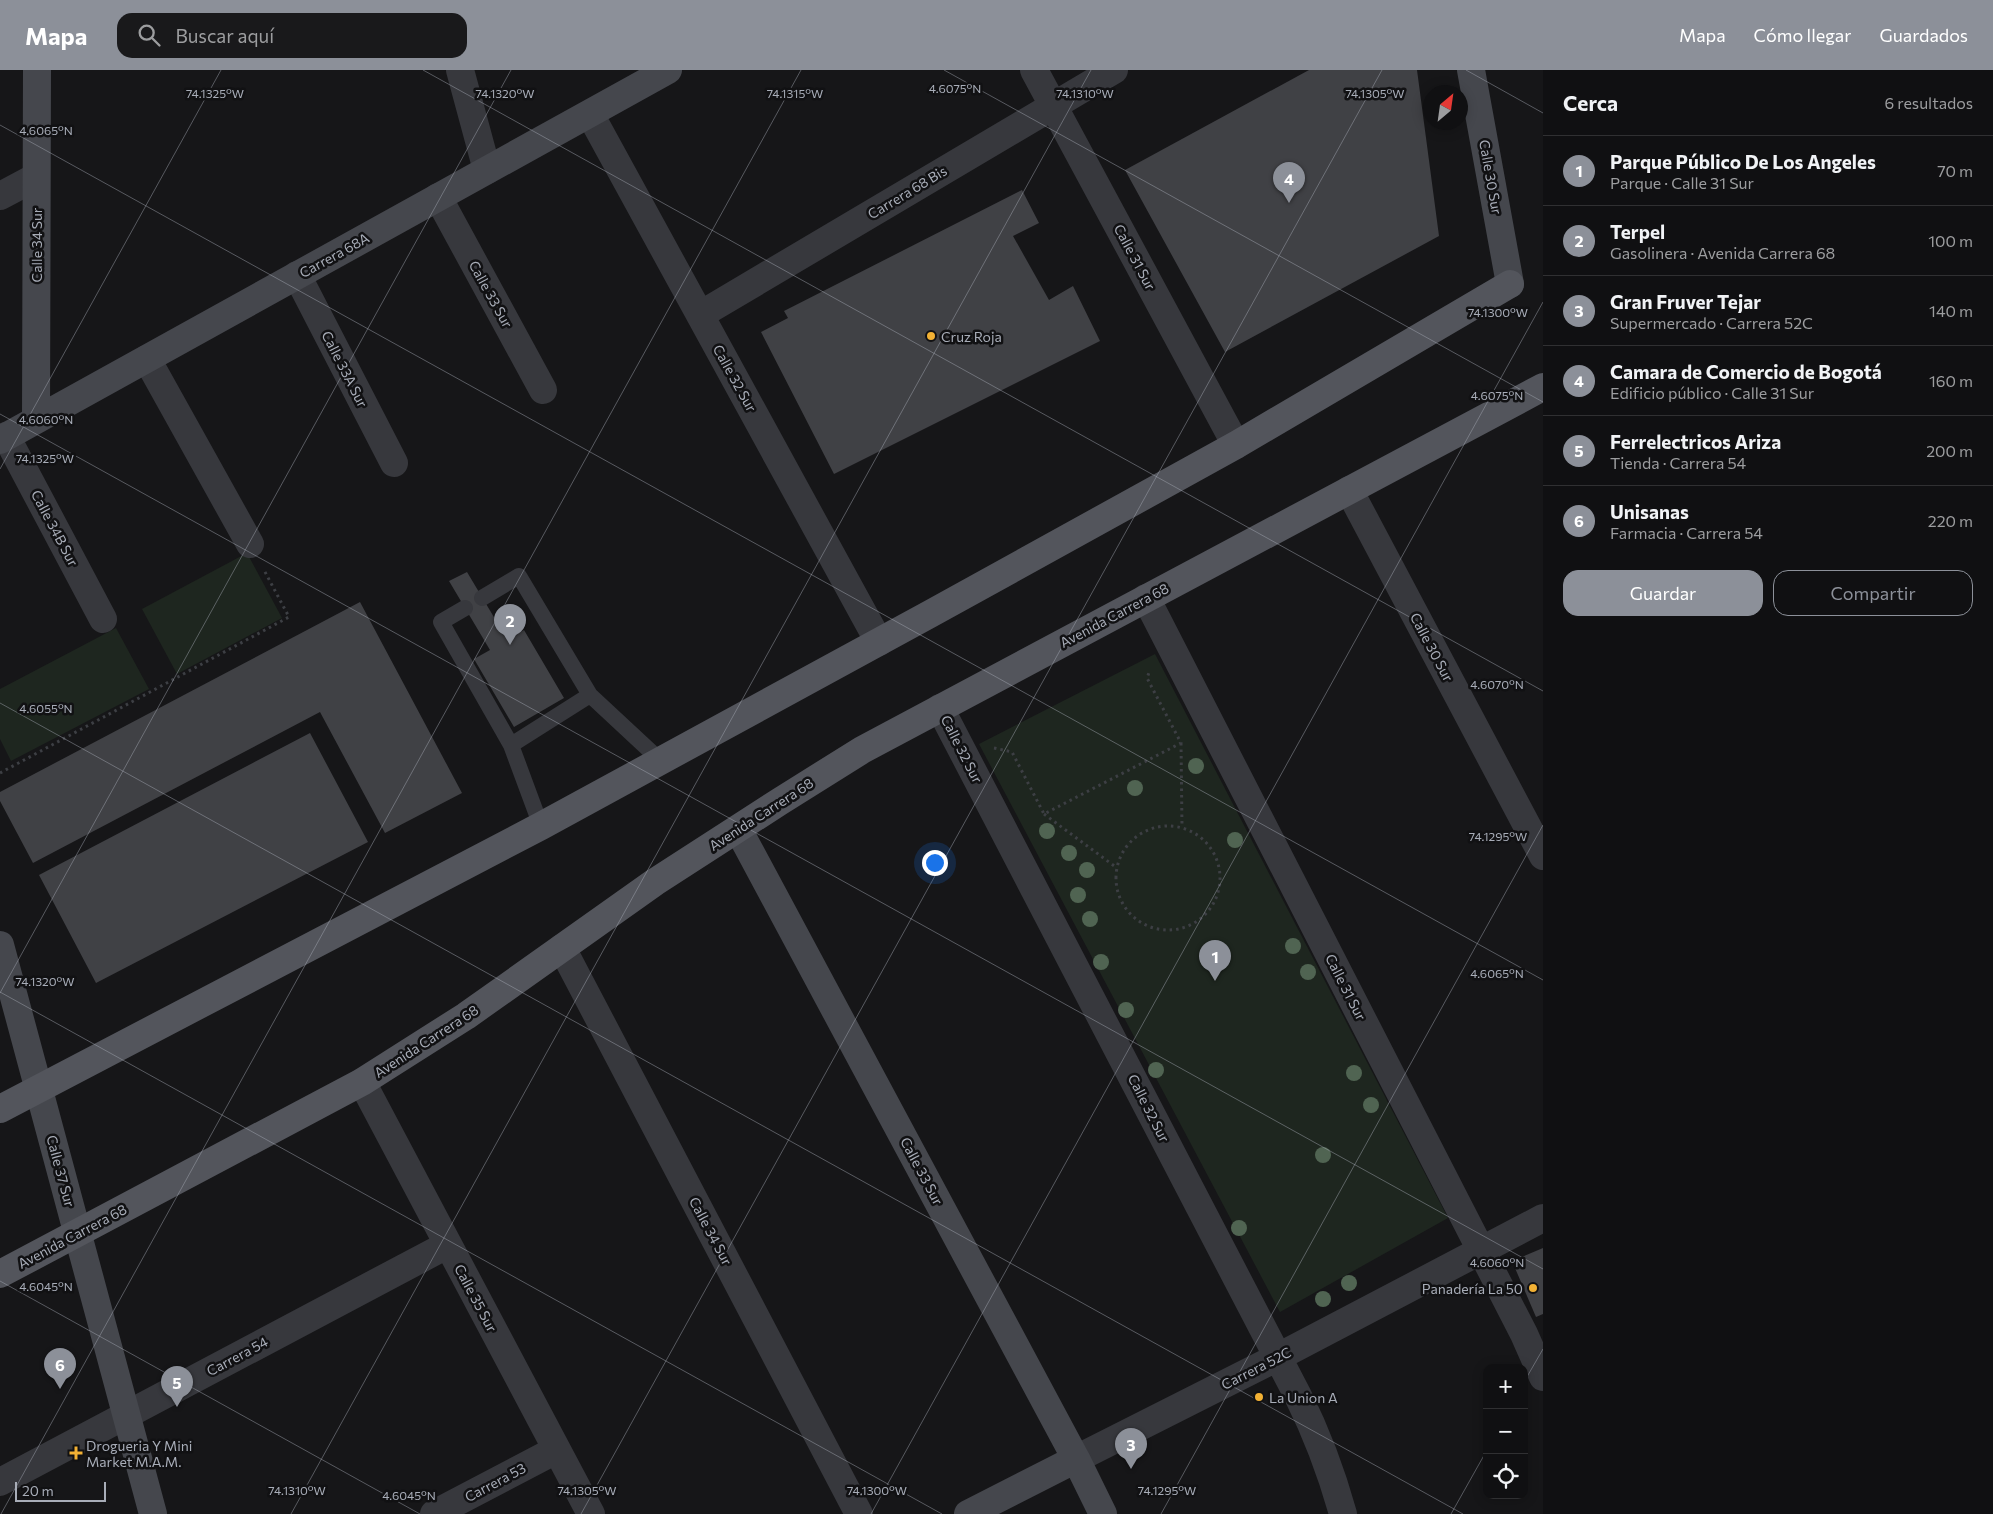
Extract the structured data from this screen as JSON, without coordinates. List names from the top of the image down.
{
  "streets": {
    "main road": ["Avenida Carrera 68"],
    "street": [
      "Calle 30 Sur",
      "Carrera 68 Bis",
      "Calle 34 Sur",
      "Carrera 68A",
      "Calle 31 Sur",
      "Calle 33 Sur",
      "Calle 33A Sur",
      "Calle 32 Sur",
      "Calle 34B Sur",
      "Calle 37 Sur",
      "Calle 35 Sur",
      "Carrera 54",
      "Carrera 52C",
      "Carrera 53"
    ]
  },
  "crossings": [
    ["Calle 30 Sur", "Avenida Carrera 68"],
    ["Carrera 68 Bis", "Calle 31 Sur"],
    ["Carrera 68 Bis", "Calle 32 Sur"],
    ["Calle 34 Sur", "Carrera 68A"],
    ["Calle 34 Sur", "Avenida Carrera 68"],
    ["Carrera 68A", "Calle 33 Sur"],
    ["Carrera 68A", "Calle 33A Sur"],
    ["Carrera 68A", "Calle 32 Sur"],
    ["Carrera 68A", "Calle 34B Sur"],
    ["Calle 31 Sur", "Avenida Carrera 68"],
    ["Calle 31 Sur", "Carrera 52C"],
    ["Calle 33 Sur", "Avenida Carrera 68"],
    ["Calle 33 Sur", "Carrera 52C"],
    ["Calle 32 Sur", "Avenida Carrera 68"],
    ["Calle 32 Sur", "Carrera 52C"],
    ["Avenida Carrera 68", "Calle 37 Sur"],
    ["Avenida Carrera 68", "Calle 35 Sur"],
    ["Calle 37 Sur", "Carrera 54"],
    ["Calle 35 Sur", "Carrera 54"],
    ["Calle 35 Sur", "Carrera 53"]
  ],
  "places": {
    "other": ["Cruz Roja", "Panadería La 50", "La Union A"],
    "health": ["Drogueria Y Mini Market M.A.M."]
  },
  "scale_bar": "20 m",
  "north": "top right",
  "page": {
    "header": "Mapa",
    "search": "Buscar aquí",
    "nav": ["Mapa", "Cómo llegar", "Guardados"],
    "heading": ["Cerca", "6 resultados"],
    "list": [
      {
        "mark": "1",
        "name": "Parque Público De Los Angeles",
        "note": "Parque · Calle 31 Sur",
        "value": "70 m"
      },
      {
        "mark": "2",
        "name": "Terpel",
        "note": "Gasolinera · Avenida Carrera 68",
        "value": "100 m"
      },
      {
        "mark": "3",
        "name": "Gran Fruver Tejar",
        "note": "Supermercado · Carrera 52C",
        "value": "140 m"
      },
      {
        "mark": "4",
        "name": "Camara de Comercio de Bogotá",
        "note": "Edificio público · Calle 31 Sur",
        "value": "160 m"
      },
      {
        "mark": "5",
        "name": "Ferrelectricos Ariza",
        "note": "Tienda · Carrera 54",
        "value": "200 m"
      },
      {
        "mark": "6",
        "name": "Unisanas",
        "note": "Farmacia · Carrera 54",
        "value": "220 m"
      }
    ],
    "pins": [
      "4",
      "2",
      "1",
      "6",
      "5",
      "3"
    ],
    "buttons": ["Guardar", "Compartir"],
    "map_buttons": ["+", "−"],
    "scale": "20 m"
  },
  "coordinates": [
    "4.6075°N",
    "74.1325°W",
    "74.1320°W",
    "74.1315°W",
    "74.1310°W",
    "74.1305°W",
    "4.6065°N",
    "74.1300°W",
    "4.6060°N",
    "4.6070°N",
    "4.6055°N",
    "74.1295°W",
    "4.6045°N"
  ]
}
